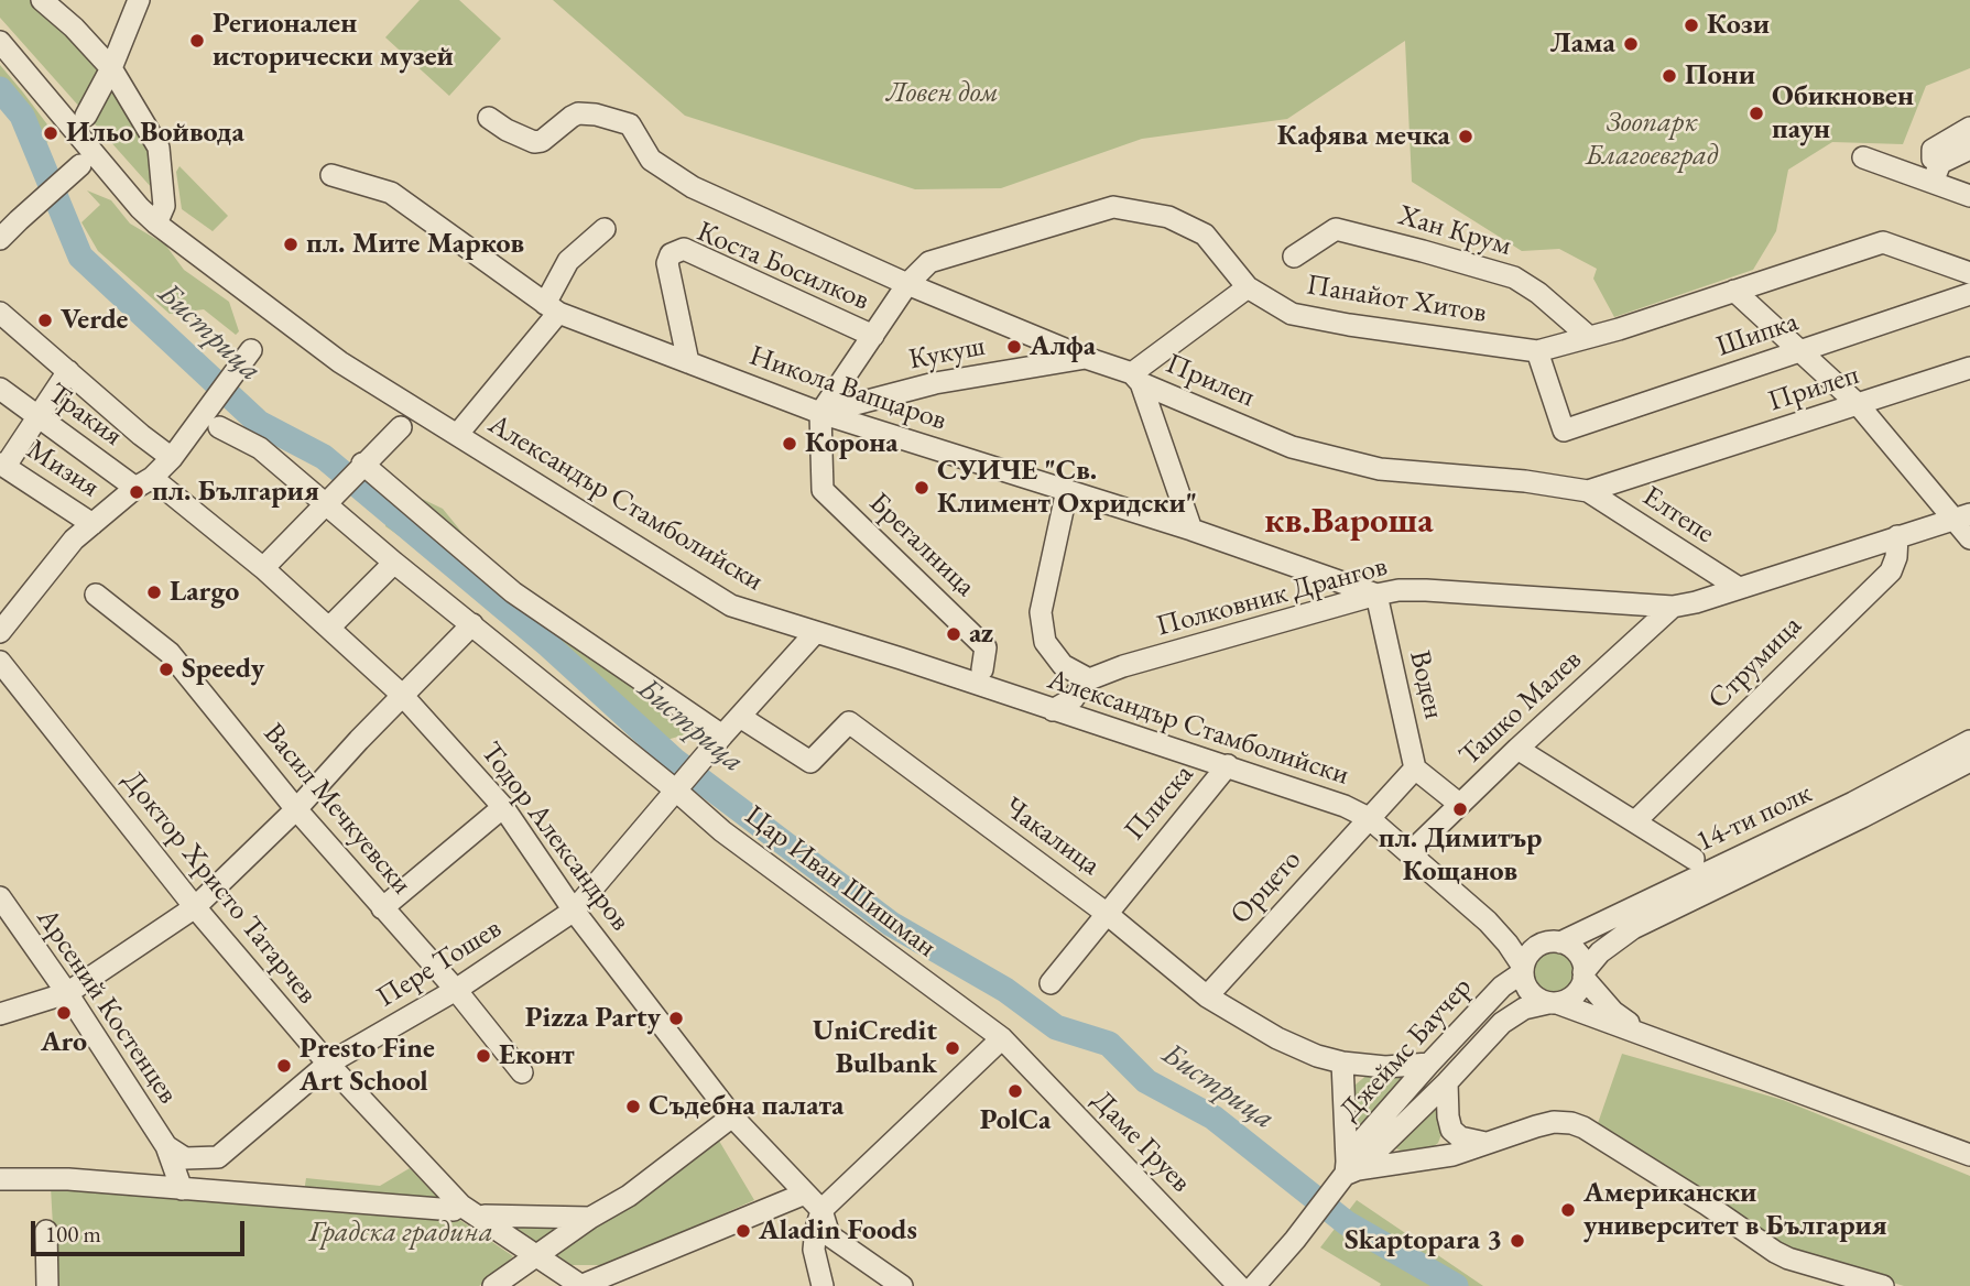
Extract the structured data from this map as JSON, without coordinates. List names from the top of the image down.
{
  "streets": {
    "street": [
      "Хан Крум",
      "Коста Босилков",
      "Панайот Хитов",
      "Шипка",
      "Кукуш",
      "Прилеп",
      "Никола Вапцаров",
      "Тракия",
      "Мизия",
      "Александър Стамболийски",
      "Елтепе",
      "Брегалница",
      "Полковник Дрангов",
      "Струмица",
      "Воден",
      "Ташко Малев",
      "Плиска",
      "Васил Мечкуевски",
      "14-ти полк",
      "Тодор Александров",
      "Чакалица",
      "Цар Иван Шишман",
      "Доктор Христо Татарчев",
      "Орцето",
      "Пере Тошев",
      "Арсений Костенцев",
      "Джеймс Баучер",
      "Даме Груев"
    ]
  },
  "crossings": [
    ["Хан Крум", "Панайот Хитов"],
    ["Коста Босилков", "Панайот Хитов"],
    ["Коста Босилков", "Никола Вапцаров"],
    ["Панайот Хитов", "Шипка"],
    ["Панайот Хитов", "Кукуш"],
    ["Панайот Хитов", "Прилеп"],
    ["Панайот Хитов", "Никола Вапцаров"],
    ["Панайот Хитов", "Брегалница"],
    ["Кукуш", "Прилеп"],
    ["Кукуш", "Никола Вапцаров"],
    ["Кукуш", "Брегалница"],
    ["Прилеп", "Елтепе"],
    ["Никола Вапцаров", "Брегалница"],
    ["Никола Вапцаров", "Полковник Дрангов"],
    ["Никола Вапцаров", "Воден"],
    ["Тракия", "Тодор Александров"],
    ["Александър Стамболийски", "Полковник Дрангов"],
    ["Александър Стамболийски", "Ташко Малев"],
    ["Александър Стамболийски", "Плиска"],
    ["Александър Стамболийски", "14-ти полк"],
    ["Александър Стамболийски", "Орцето"],
    ["Александър Стамболийски", "Пере Тошев"],
    ["Александър Стамболийски", "Джеймс Баучер"],
    ["Елтепе", "Полковник Дрангов"],
    ["Полковник Дрангов", "Струмица"],
    ["Полковник Дрангов", "Воден"],
    ["Полковник Дрангов", "Ташко Малев"],
    ["Плиска", "Чакалица"],
    ["Васил Мечкуевски", "Пере Тошев"],
    ["14-ти полк", "Джеймс Баучер"],
    ["Тодор Александров", "Пере Тошев"],
    ["Чакалица", "Орцето"],
    ["Чакалица", "Пере Тошев"],
    ["Чакалица", "Джеймс Баучер"],
    ["Цар Иван Шишман", "Пере Тошев"],
    ["Цар Иван Шишман", "Даме Груев"],
    ["Доктор Христо Татарчев", "Пере Тошев"],
    ["Пере Тошев", "Арсений Костенцев"]
  ],
  "districts": ["кв.Вароша"],
  "water": ["Бистрица"],
  "parks": ["Ловен дом", "Зоопарк Благоевград", "Градска градина"],
  "places": [
    "Кози",
    "Регионален исторически музей",
    "Лама",
    "Пони",
    "Обикновен паун",
    "Ильо Войвода",
    "Кафява мечка",
    "пл. Мите Марков",
    "Verde",
    "Алфа",
    "Корона",
    "СУИЧЕ \"Св. Климент Охридски\"",
    "пл. България",
    "Largo",
    "az",
    "Speedy",
    "пл. Димитър Кощанов",
    "Aro",
    "Pizza Party",
    "UniCredit Bulbank",
    "Еконт",
    "Presto Fine Art School",
    "PolCa",
    "Съдебна палата",
    "Американски университет в България",
    "Aladin Foods",
    "Skaptopara 3"
  ],
  "scale_bar": "100 m"
}
